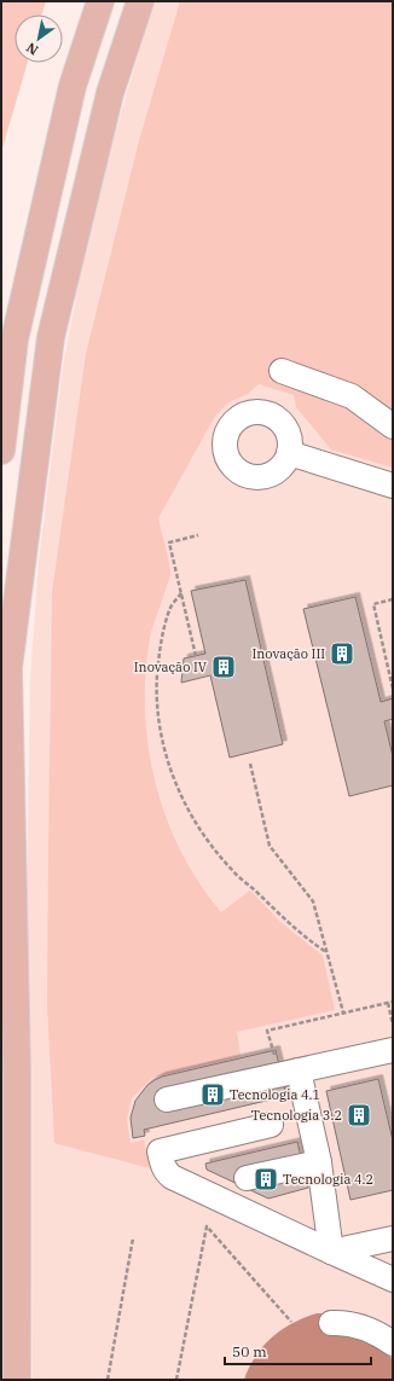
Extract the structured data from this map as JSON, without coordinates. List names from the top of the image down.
{
  "places": {
    "building": [
      "Inovação III",
      "Inovação IV",
      "Tecnologia 4.1",
      "Tecnologia 3.2",
      "Tecnologia 4.2"
    ]
  },
  "scale_bar": "50 m",
  "north": "bottom left"
}
